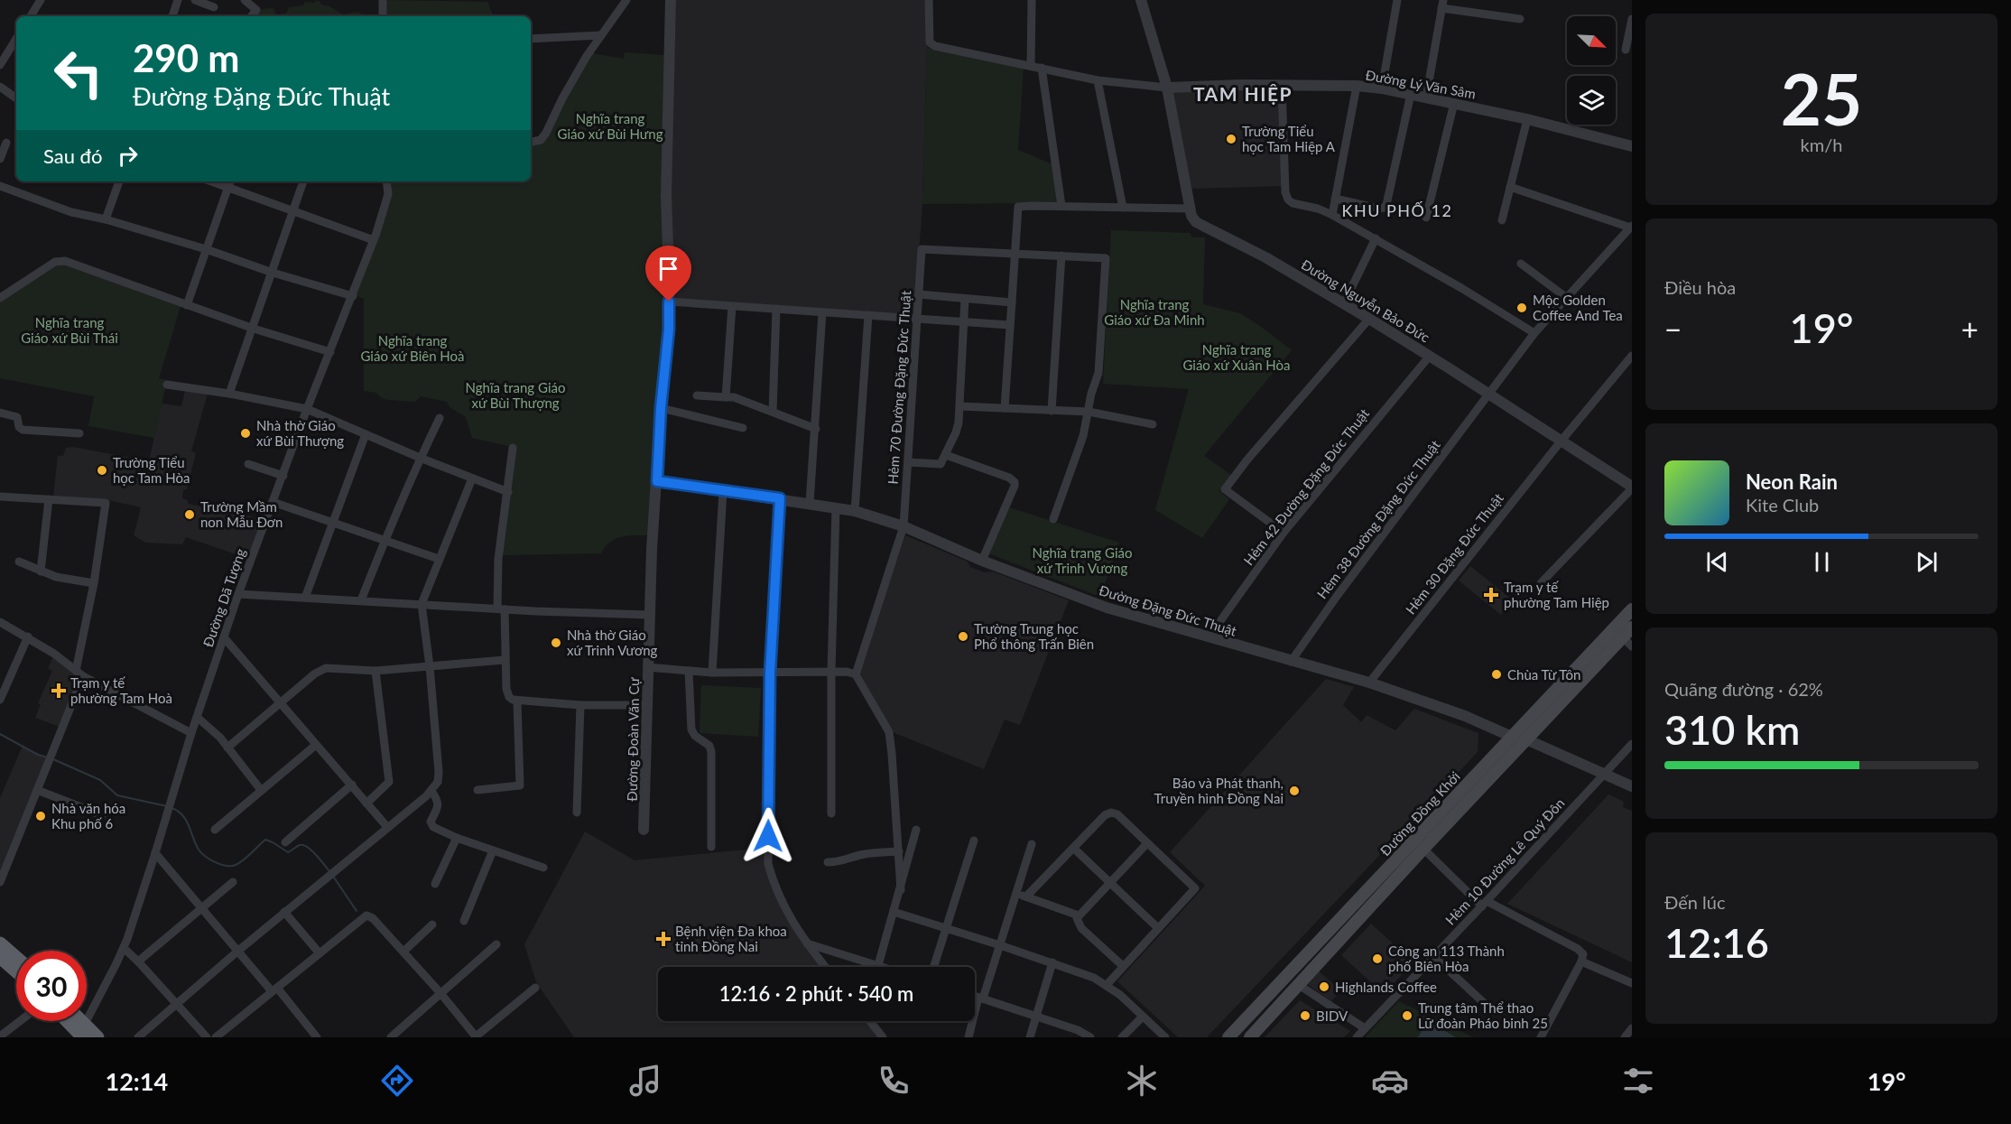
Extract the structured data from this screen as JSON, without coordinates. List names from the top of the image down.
{
  "streets": {
    "main road": ["Đường Đồng Khởi"],
    "street": [
      "Đường Lý Văn Sâm",
      "Đường Nguyễn Bảo Đức",
      "Hẻm 70 Đường Đặng Đức Thuật",
      "Hẻm 42 Đường Đặng Đức Thuật",
      "Hẻm 38 Đường Đặng Đức Thuật",
      "Hẻm 30 Đặng Đức Thuật",
      "Đường Dã Tượng",
      "Đường Đặng Đức Thuật",
      "Đường Đoàn Văn Cự",
      "Hẻm 10 Đường Lê Quý Đôn"
    ]
  },
  "crossings": [
    ["Đường Lý Văn Sâm", "Đường Nguyễn Bảo Đức"],
    ["Đường Nguyễn Bảo Đức", "Hẻm 42 Đường Đặng Đức Thuật"],
    ["Đường Nguyễn Bảo Đức", "Hẻm 38 Đường Đặng Đức Thuật"],
    ["Đường Nguyễn Bảo Đức", "Hẻm 30 Đặng Đức Thuật"],
    ["Hẻm 70 Đường Đặng Đức Thuật", "Đường Đặng Đức Thuật"],
    ["Hẻm 42 Đường Đặng Đức Thuật", "Đường Đặng Đức Thuật"],
    ["Hẻm 38 Đường Đặng Đức Thuật", "Đường Đặng Đức Thuật"],
    ["Hẻm 30 Đặng Đức Thuật", "Đường Đặng Đức Thuật"],
    ["Đường Đặng Đức Thuật", "Đường Đoàn Văn Cự"],
    ["Đường Đặng Đức Thuật", "Đường Đồng Khởi"]
  ],
  "districts": ["TAM HIỆP", "KHU PHỐ 12"],
  "parks": [
    "Nghĩa trang Giáo xứ Bùi Hưng",
    "Nghĩa trang Giáo xứ Đa Minh",
    "Nghĩa trang Giáo xứ Bùi Thái",
    "Nghĩa trang Giáo xứ Biên Hoà",
    "Nghĩa trang Giáo xứ Xuân Hòa",
    "Nghĩa trang Giáo xứ Bùi Thượng",
    "Nghĩa trang Giáo xứ Trinh Vương"
  ],
  "places": {
    "other": [
      "Trường Tiểu học Tam Hiệp A",
      "Mộc Golden Coffee And Tea",
      "Nhà thờ Giáo xứ Bùi Thượng",
      "Trường Tiểu học Tam Hòa",
      "Trường Mầm non Mẫu Đơn",
      "Trường Trung học Phổ thông Trấn Biên",
      "Nhà thờ Giáo xứ Trinh Vương",
      "Chùa Từ Tôn",
      "Báo và Phát thanh, Truyền hình Đồng Nai",
      "Nhà văn hóa Khu phố 6",
      "Công an 113 Thành phố Biên Hòa",
      "Highlands Coffee",
      "BIDV",
      "Trung tâm Thể thao Lữ đoàn Pháo binh 25"
    ],
    "health": ["Trạm y tế phường Tam Hiệp", "Trạm y tế phường Tam Hoà", "Bệnh viện Đa khoa tỉnh Đồng Nai"]
  },
  "north": "bottom right",
  "page": {
    "tile": [
      ["25", "km/h"],
      "Điều hòa",
      ["Quãng đường · 62%", "310 km"],
      ["Đến lúc", "12:16"]
    ],
    "turn": ["290 m", "Đường Đặng Đức Thuật"],
    "then": "Sau đó",
    "heat": ["−", "19°", "+"],
    "song": ["Neon Rain", "Kite Club"],
    "limit": "30",
    "trip": "12:16 · 2 phút · 540 m",
    "tabs": ["12:14", "19°"]
  }
}
